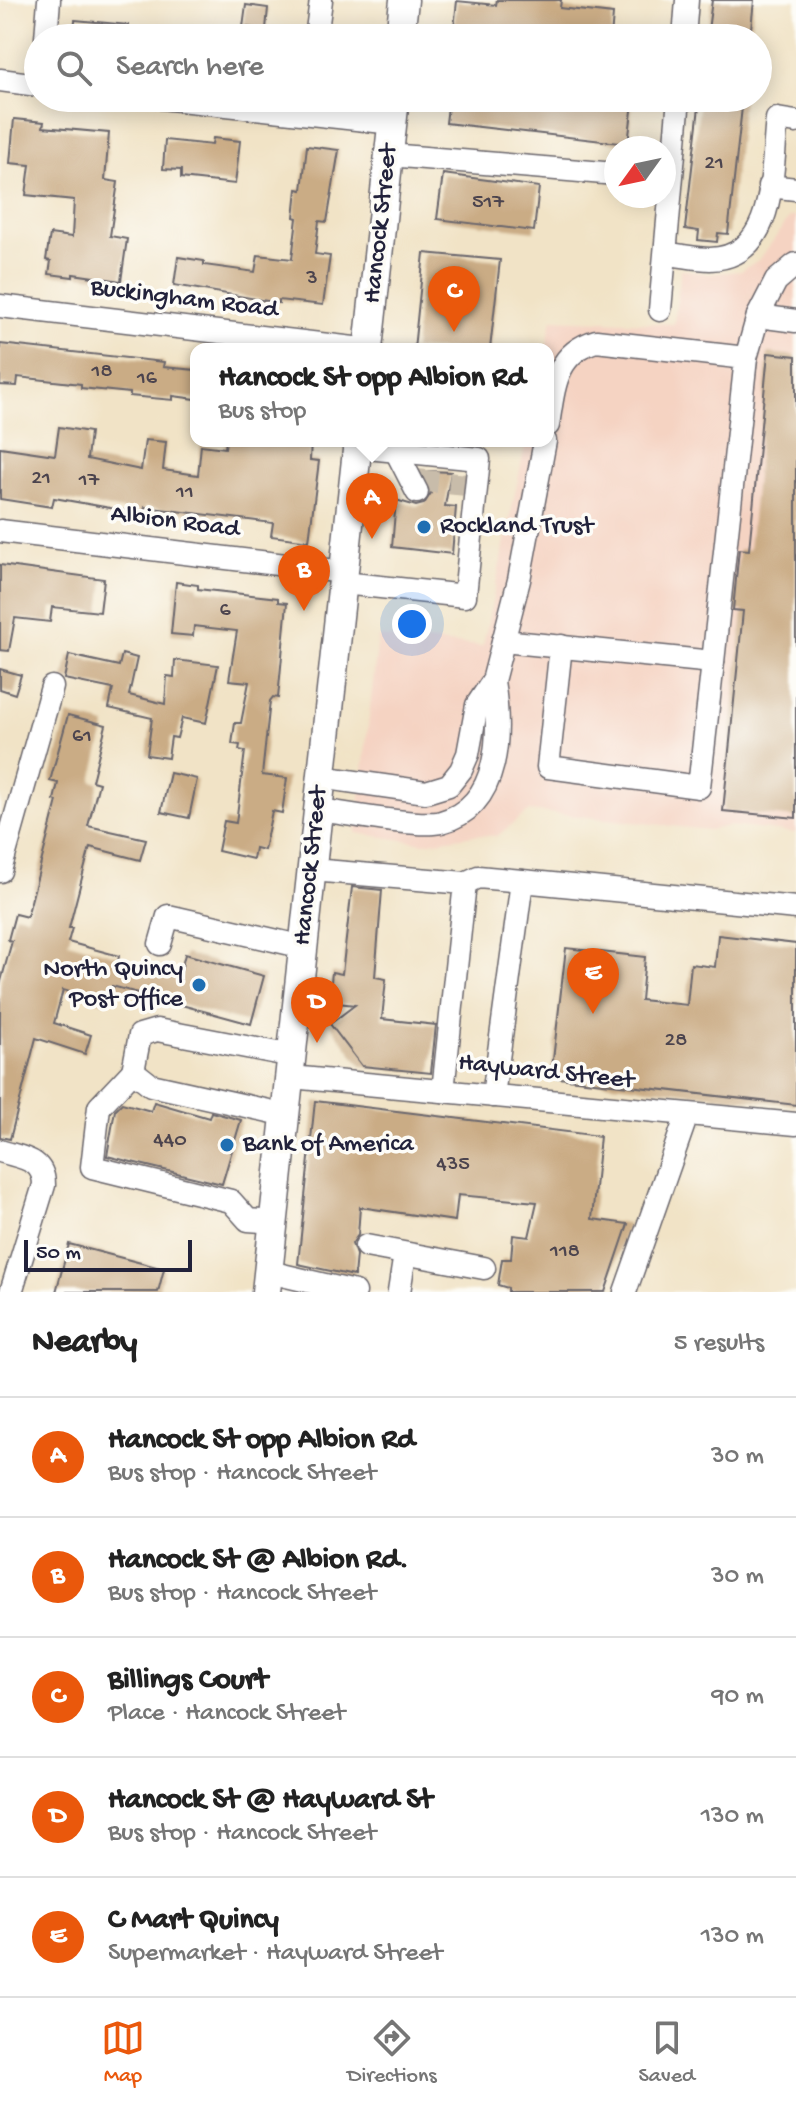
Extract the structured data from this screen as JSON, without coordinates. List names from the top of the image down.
{
  "streets": {
    "main road": ["Hancock Street"],
    "street": ["Buckingham Road", "Albion Road", "Hayward Street"]
  },
  "crossings": [
    ["Hancock Street", "Albion Road"],
    ["Hancock Street", "Hayward Street"]
  ],
  "places": ["Rockland Trust", "North Quincy Post Office", "Bank of America"],
  "house_numbers": [
    "21",
    "517",
    "3",
    "18",
    "16",
    "21",
    "17",
    "11",
    "6",
    "61",
    "28",
    "440",
    "435",
    "118"
  ],
  "scale_bar": "50 m",
  "north": "bottom left",
  "page": {
    "search": "Search here",
    "pins": [
      "C",
      "A",
      "B",
      "E",
      "D"
    ],
    "popup": ["Hancock St opp Albion Rd", "Bus stop"],
    "scale": "50 m",
    "heading": ["Nearby", "5 results"],
    "list": [
      {
        "mark": "A",
        "name": "Hancock St opp Albion Rd",
        "note": "Bus stop · Hancock Street",
        "value": "30 m"
      },
      {
        "mark": "B",
        "name": "Hancock St @ Albion Rd.",
        "note": "Bus stop · Hancock Street",
        "value": "30 m"
      },
      {
        "mark": "C",
        "name": "Billings Court",
        "note": "Place · Hancock Street",
        "value": "90 m"
      },
      {
        "mark": "D",
        "name": "Hancock St @ Hayward St",
        "note": "Bus stop · Hancock Street",
        "value": "130 m"
      },
      {
        "mark": "E",
        "name": "C Mart Quincy",
        "note": "Supermarket · Hayward Street",
        "value": "130 m"
      }
    ],
    "nav": ["Map", "Directions", "Saved"]
  }
}
